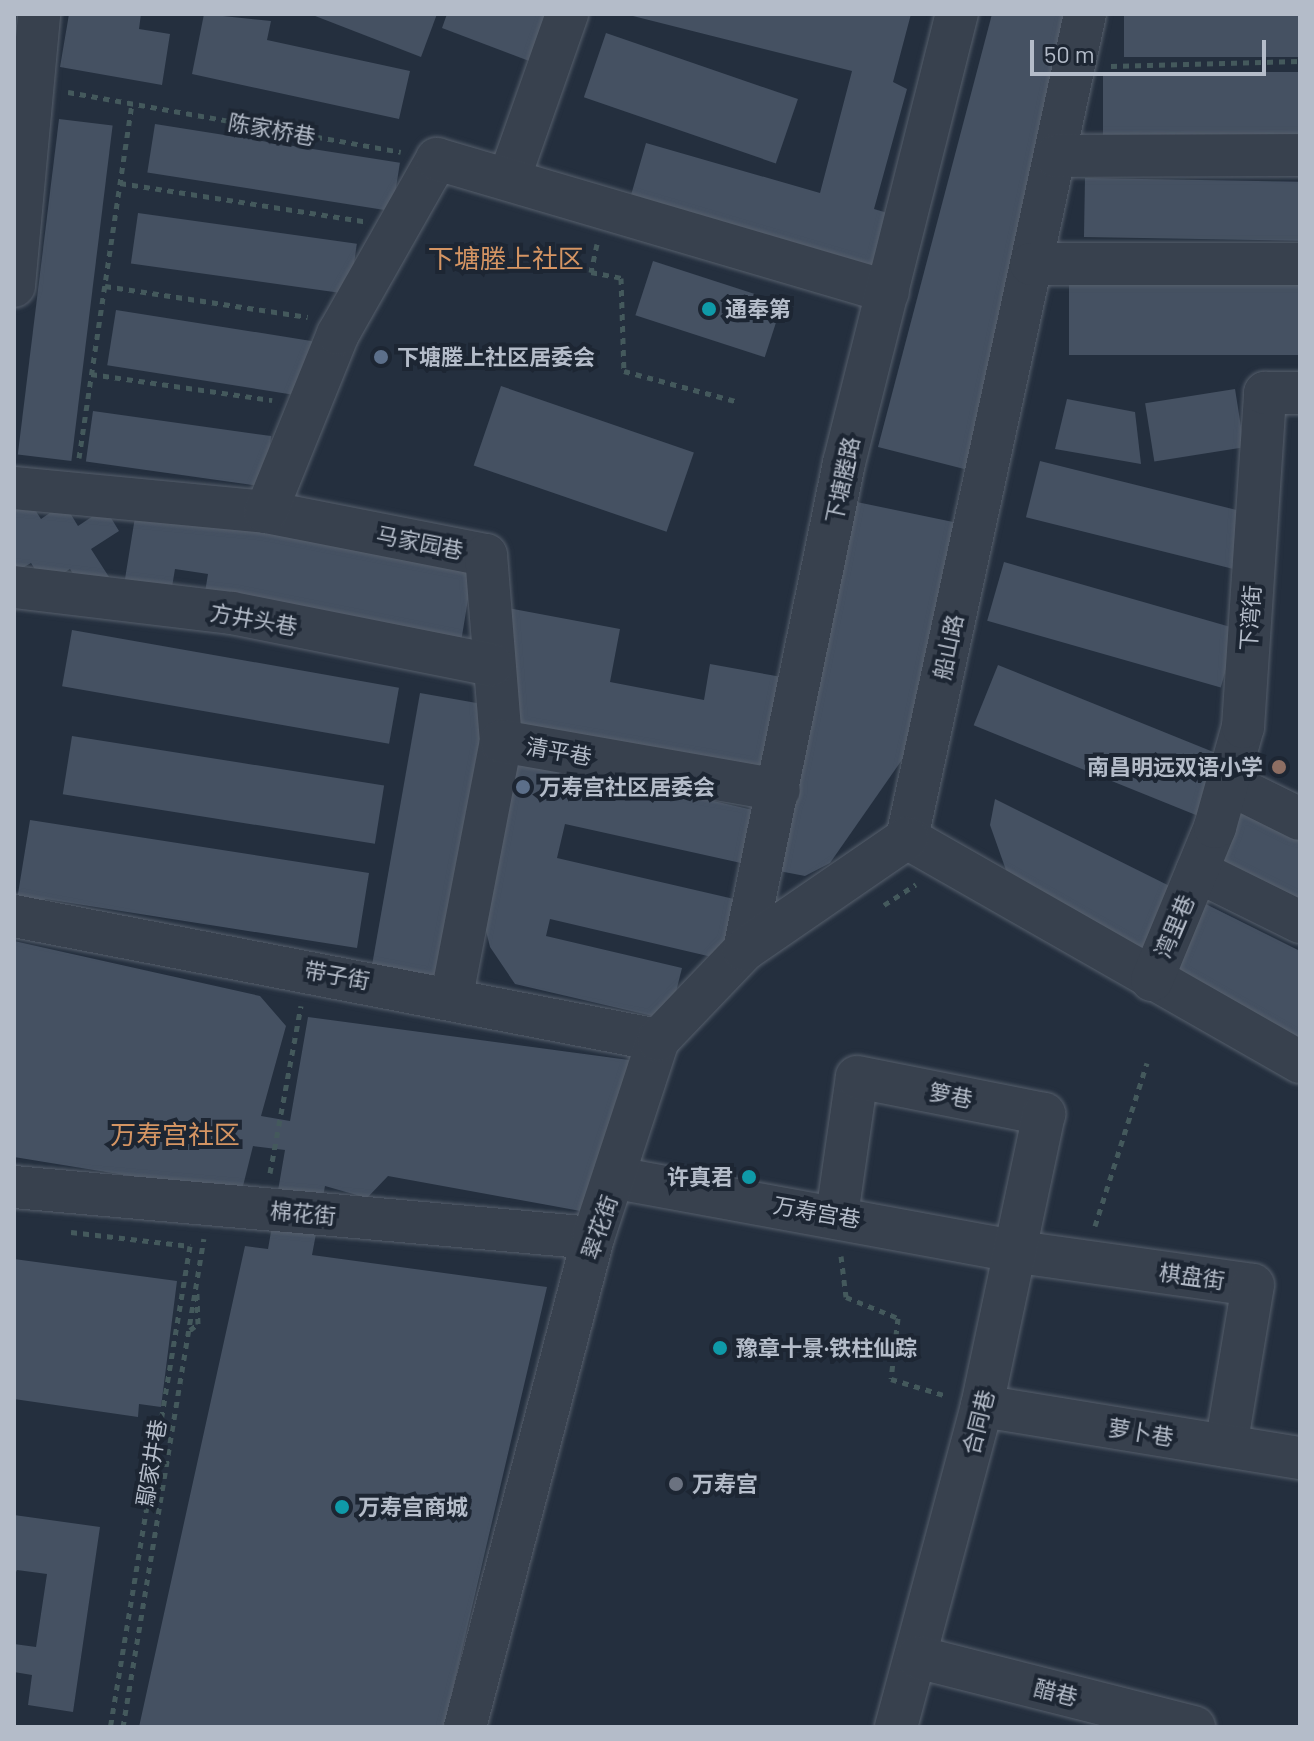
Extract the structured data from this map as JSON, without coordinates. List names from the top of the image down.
{
  "streets": {
    "street": [
      "下塘塍路",
      "马家园巷",
      "下湾街",
      "方井头巷",
      "船山路",
      "清平巷",
      "湾里巷",
      "带子街",
      "箩巷",
      "万寿宫巷",
      "棉花街",
      "翠花街",
      "棋盘街",
      "合同巷",
      "萝卜巷",
      "醋巷"
    ],
    "path": ["陈家桥巷", "鄢家井巷"]
  },
  "crossings": [
    ["下塘塍路", "清平巷"],
    ["下塘塍路", "翠花街"],
    ["马家园巷", "方井头巷"],
    ["马家园巷", "清平巷"],
    ["下湾街", "湾里巷"],
    ["船山路", "翠花街"],
    ["清平巷", "带子街"],
    ["带子街", "翠花街"],
    ["箩巷", "万寿宫巷"],
    ["箩巷", "合同巷"],
    ["万寿宫巷", "翠花街"],
    ["万寿宫巷", "棋盘街"],
    ["万寿宫巷", "合同巷"],
    ["棉花街", "翠花街"],
    ["棉花街", "鄢家井巷"],
    ["棋盘街", "合同巷"],
    ["棋盘街", "萝卜巷"],
    ["合同巷", "萝卜巷"],
    ["合同巷", "醋巷"]
  ],
  "districts": ["下塘塍上社区", "万寿宫社区"],
  "places": [
    "通奉第",
    "下塘塍上社区居委会",
    "南昌明远双语小学",
    "万寿宫社区居委会",
    "许真君",
    "豫章十景·铁柱仙踪",
    "万寿宫",
    "万寿宫商城"
  ],
  "scale_bar": "50 m"
}
